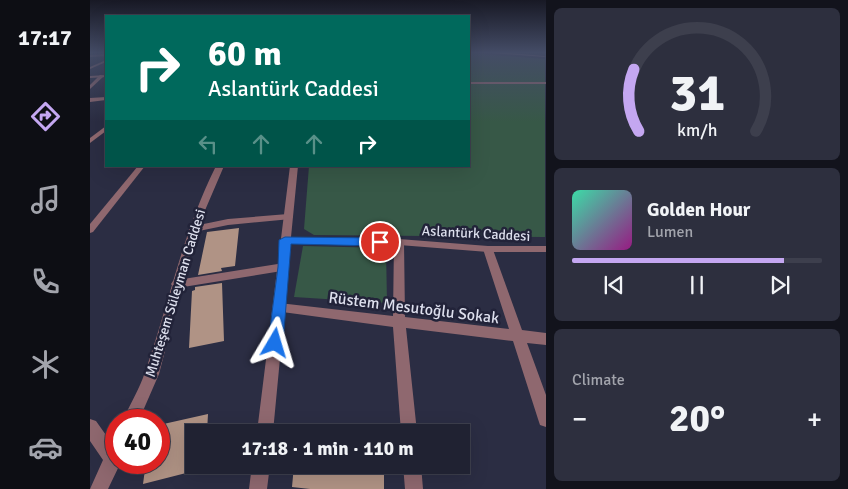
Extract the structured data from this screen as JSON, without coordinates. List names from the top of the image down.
{
  "streets": {
    "street": ["Aslantürk Caddesi", "Muhteşem Süleyman Caddesi", "Rüstem Mesutoğlu Sokak"]
  },
  "page": {
    "tabs": "17:17",
    "turn": ["60 m", "Aslantürk Caddesi"],
    "song": ["Golden Hour", "Lumen"],
    "tile": "Climate",
    "heat": ["−", "20°", "+"],
    "limit": "40",
    "trip": "17:18 · 1 min · 110 m",
    "gauge": ["31", "km/h"]
  }
}
